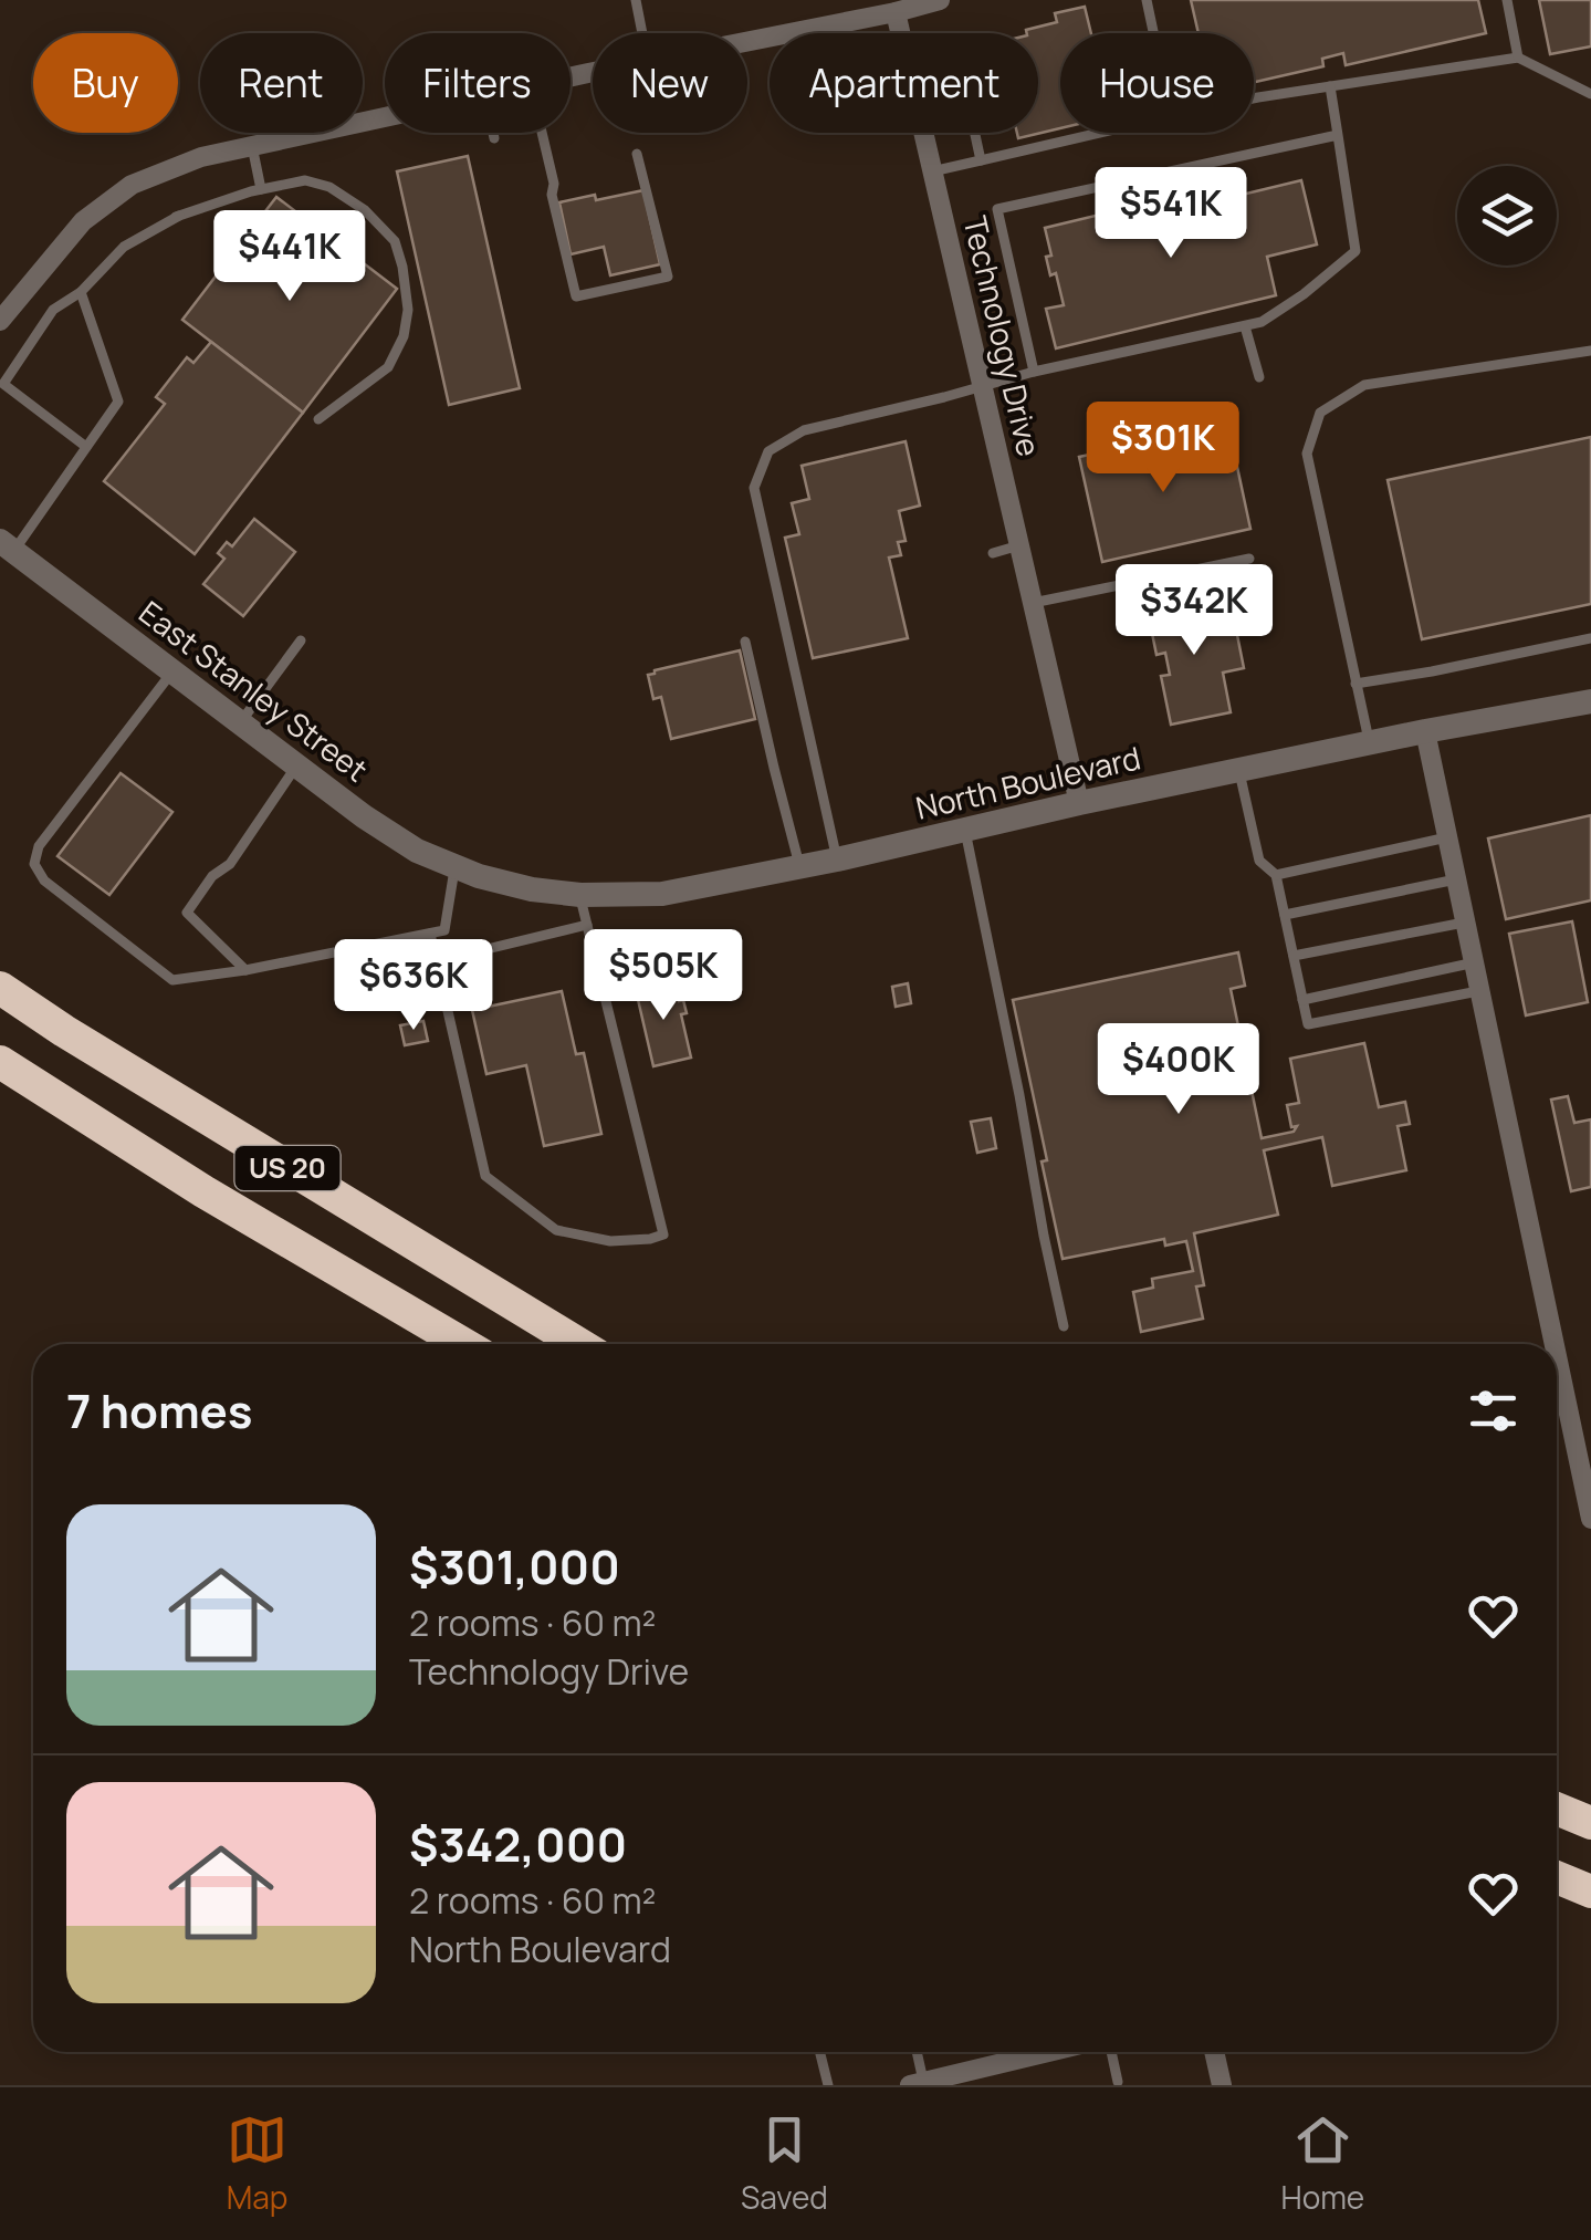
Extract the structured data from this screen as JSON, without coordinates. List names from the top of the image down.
{
  "streets": {
    "highway": ["US 20"],
    "street": ["Technology Drive", "East Stanley Street", "North Boulevard"]
  },
  "crossings": [
    ["Technology Drive", "North Boulevard"],
    ["East Stanley Street", "North Boulevard"]
  ],
  "page": {
    "chip": [
      "Buy",
      "Rent",
      "Filters",
      "New",
      "Apartment",
      "House"
    ],
    "price": [
      "$541K",
      "$441K",
      "$301K",
      "$342K",
      "$505K",
      "$636K",
      "$400K"
    ],
    "heading": "7 homes",
    "list": [
      {
        "name": "$301,000",
        "note": "2 rooms · 60 m² · Technology Drive"
      },
      {
        "name": "$342,000",
        "note": "2 rooms · 60 m² · North Boulevard"
      }
    ],
    "tabs": ["Map", "Saved", "Home"]
  }
}
